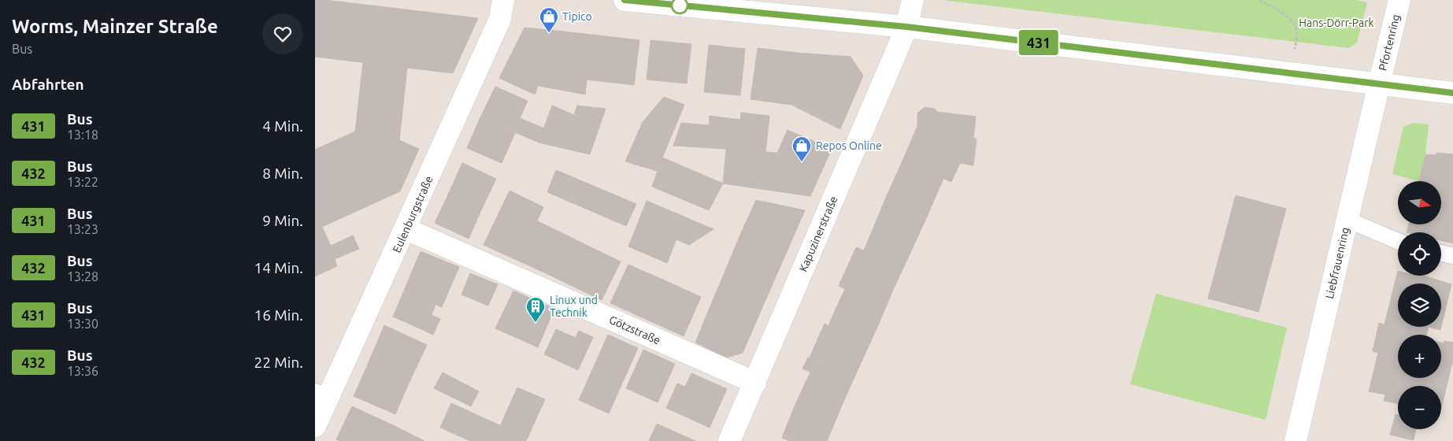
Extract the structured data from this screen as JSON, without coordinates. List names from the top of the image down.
{
  "streets": {
    "street": [
      "Pfortenring",
      "Eulenburgstraße",
      "Kapuzinerstraße",
      "Liebfrauenring",
      "Götzstraße"
    ]
  },
  "crossings": [
    ["Pfortenring", "Liebfrauenring"],
    ["Eulenburgstraße", "Götzstraße"],
    ["Kapuzinerstraße", "Götzstraße"]
  ],
  "parks": ["Hans-Dörr-Park"],
  "places": {
    "shop": ["Tipico", "Repos Online"],
    "building": ["Linux und Technik"]
  },
  "lines": ["bus line 431"],
  "north": "right",
  "page": {
    "heading": [
      ["Worms, Mainzer Straße", "Bus"],
      "Abfahrten"
    ],
    "on_map": "431",
    "list": [
      {
        "mark": "431",
        "name": "Bus",
        "note": "13:18",
        "value": "4 Min."
      },
      {
        "mark": "432",
        "name": "Bus",
        "note": "13:22",
        "value": "8 Min."
      },
      {
        "mark": "431",
        "name": "Bus",
        "note": "13:23",
        "value": "9 Min."
      },
      {
        "mark": "432",
        "name": "Bus",
        "note": "13:28",
        "value": "14 Min."
      },
      {
        "mark": "431",
        "name": "Bus",
        "note": "13:30",
        "value": "16 Min."
      },
      {
        "mark": "432",
        "name": "Bus",
        "note": "13:36",
        "value": "22 Min."
      }
    ],
    "map_buttons": ["+", "−"]
  }
}
